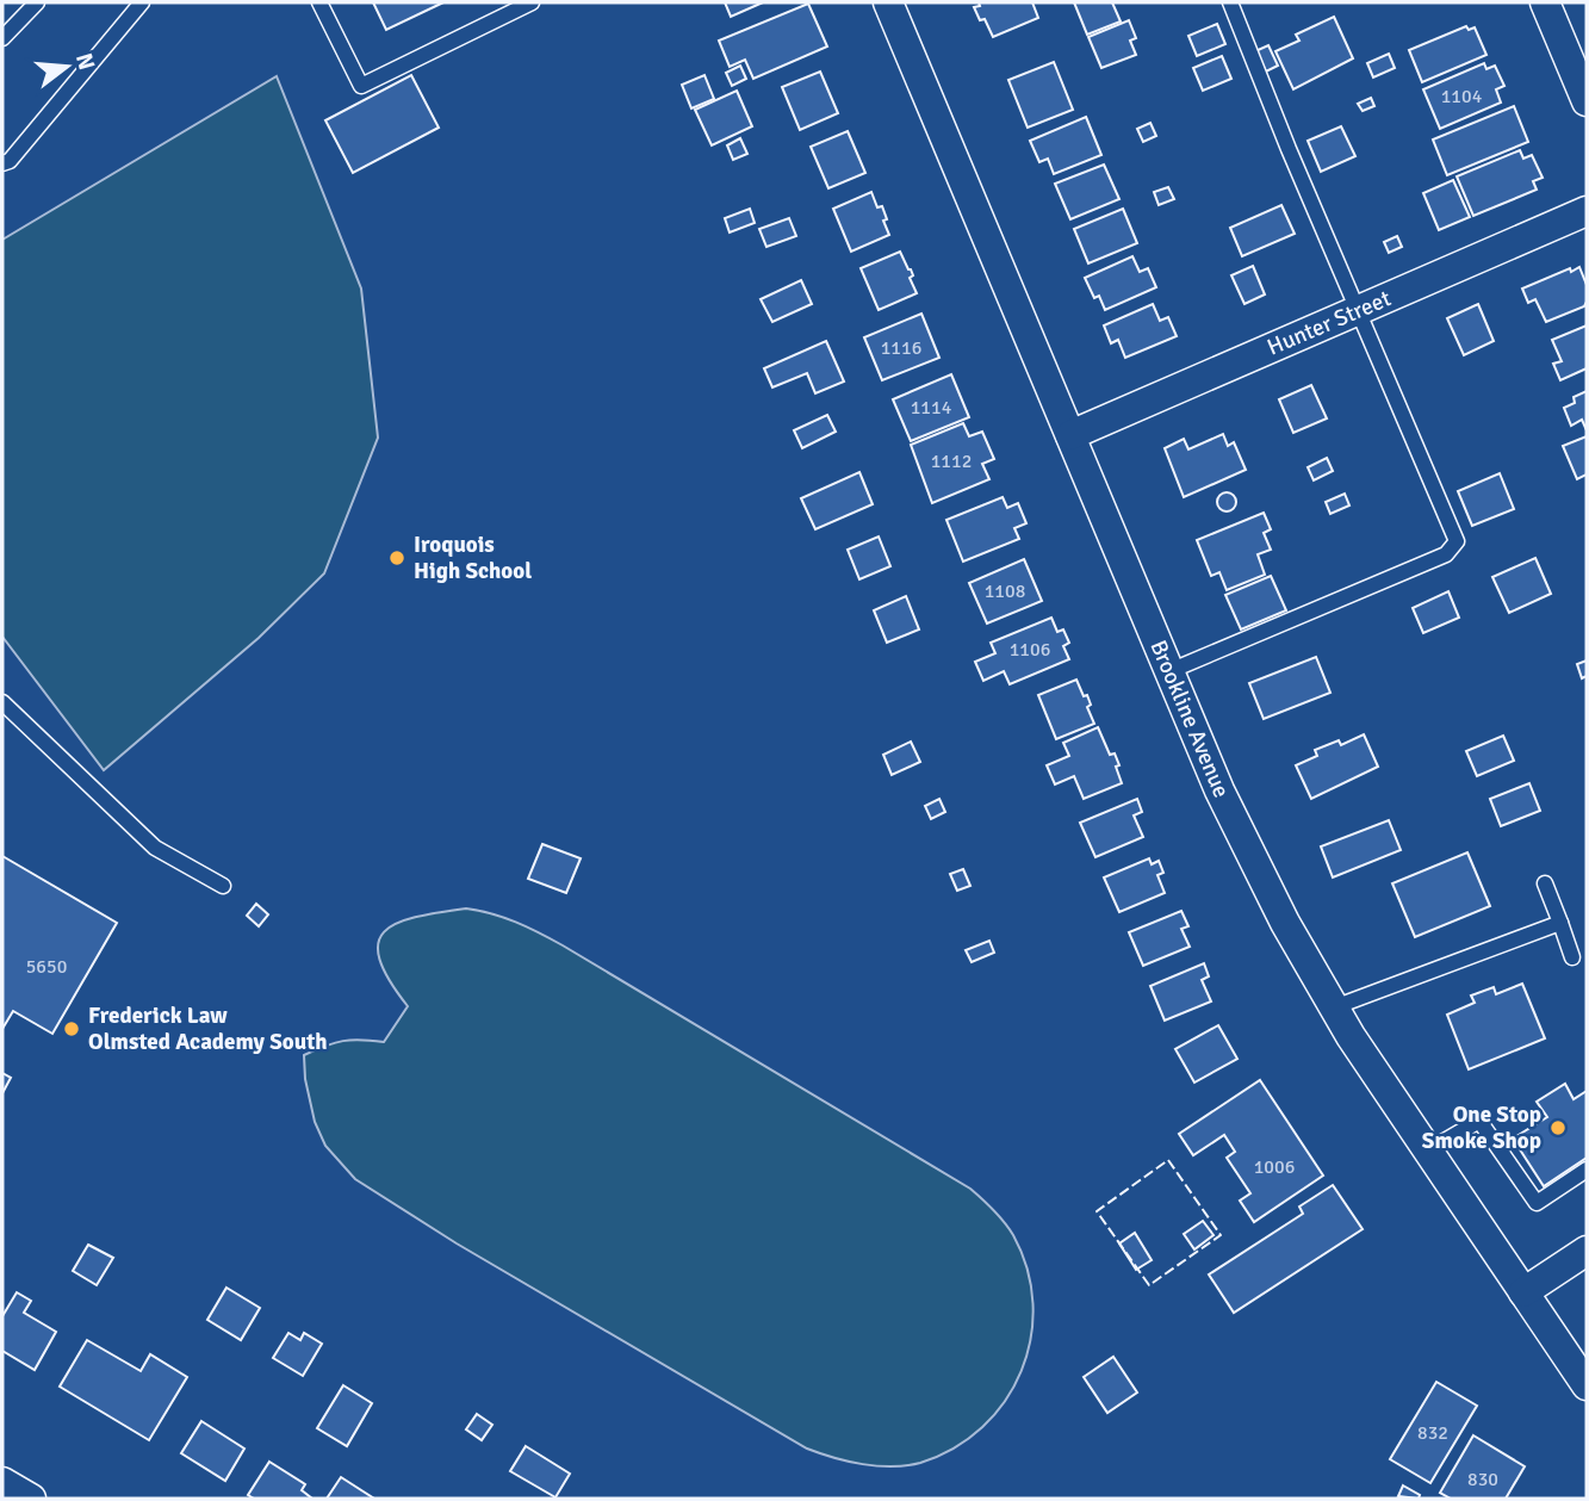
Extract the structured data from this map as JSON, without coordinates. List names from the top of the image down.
{
  "streets": {
    "street": ["Hunter Street", "Brookline Avenue"]
  },
  "crossings": [
    ["Hunter Street", "Brookline Avenue"]
  ],
  "places": ["Iroquois High School", "Frederick Law Olmsted Academy South", "One Stop Smoke Shop"],
  "house_numbers": [
    "1104",
    "1116",
    "1114",
    "1112",
    "1108",
    "1106",
    "5650",
    "1006",
    "832",
    "830"
  ],
  "north": "right"
}
